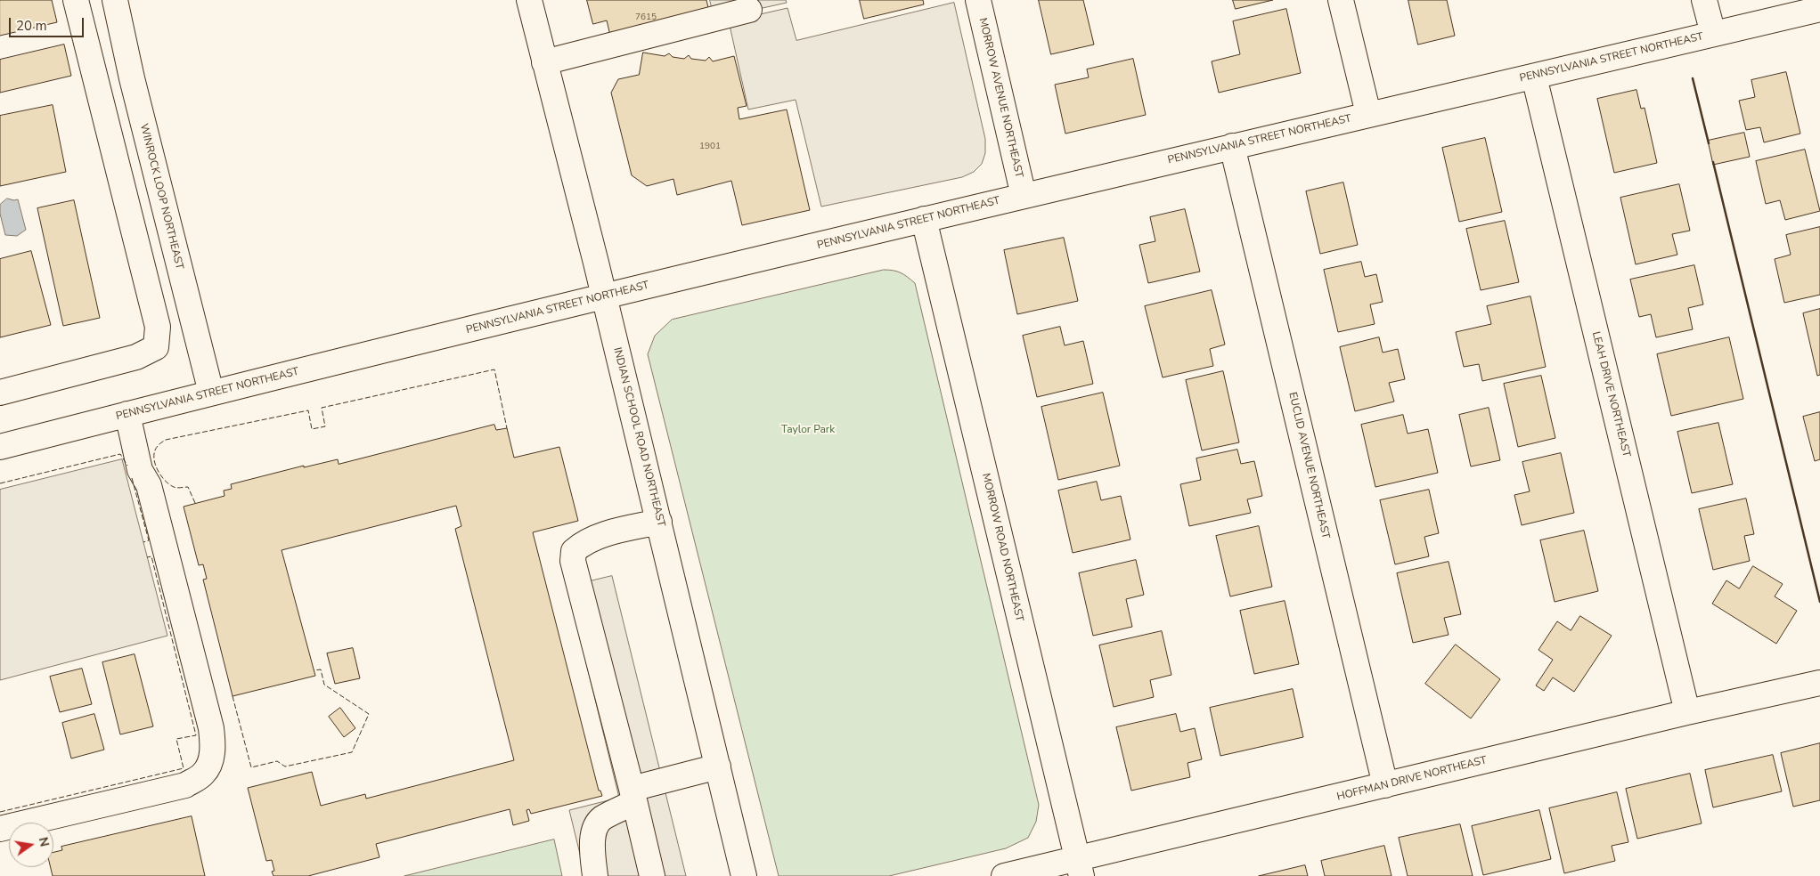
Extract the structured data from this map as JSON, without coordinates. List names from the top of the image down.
{
  "streets": {
    "street": [
      "PENNSYLVANIA STREET NORTHEAST",
      "MORROW AVENUE NORTHEAST",
      "WINROCK LOOP NORTHEAST",
      "LEAH DRIVE NORTHEAST",
      "INDIAN SCHOOL ROAD NORTHEAST",
      "EUCLID AVENUE NORTHEAST",
      "MORROW ROAD NORTHEAST",
      "HOFFMAN DRIVE NORTHEAST"
    ]
  },
  "crossings": [
    ["PENNSYLVANIA STREET NORTHEAST", "MORROW AVENUE NORTHEAST"],
    ["PENNSYLVANIA STREET NORTHEAST", "WINROCK LOOP NORTHEAST"],
    ["PENNSYLVANIA STREET NORTHEAST", "LEAH DRIVE NORTHEAST"],
    ["PENNSYLVANIA STREET NORTHEAST", "INDIAN SCHOOL ROAD NORTHEAST"],
    ["PENNSYLVANIA STREET NORTHEAST", "EUCLID AVENUE NORTHEAST"],
    ["PENNSYLVANIA STREET NORTHEAST", "MORROW ROAD NORTHEAST"],
    ["LEAH DRIVE NORTHEAST", "HOFFMAN DRIVE NORTHEAST"],
    ["EUCLID AVENUE NORTHEAST", "HOFFMAN DRIVE NORTHEAST"],
    ["MORROW ROAD NORTHEAST", "HOFFMAN DRIVE NORTHEAST"]
  ],
  "parks": ["Taylor Park"],
  "house_numbers": ["7615", "1901"],
  "scale_bar": "20 m",
  "north": "right"
}
